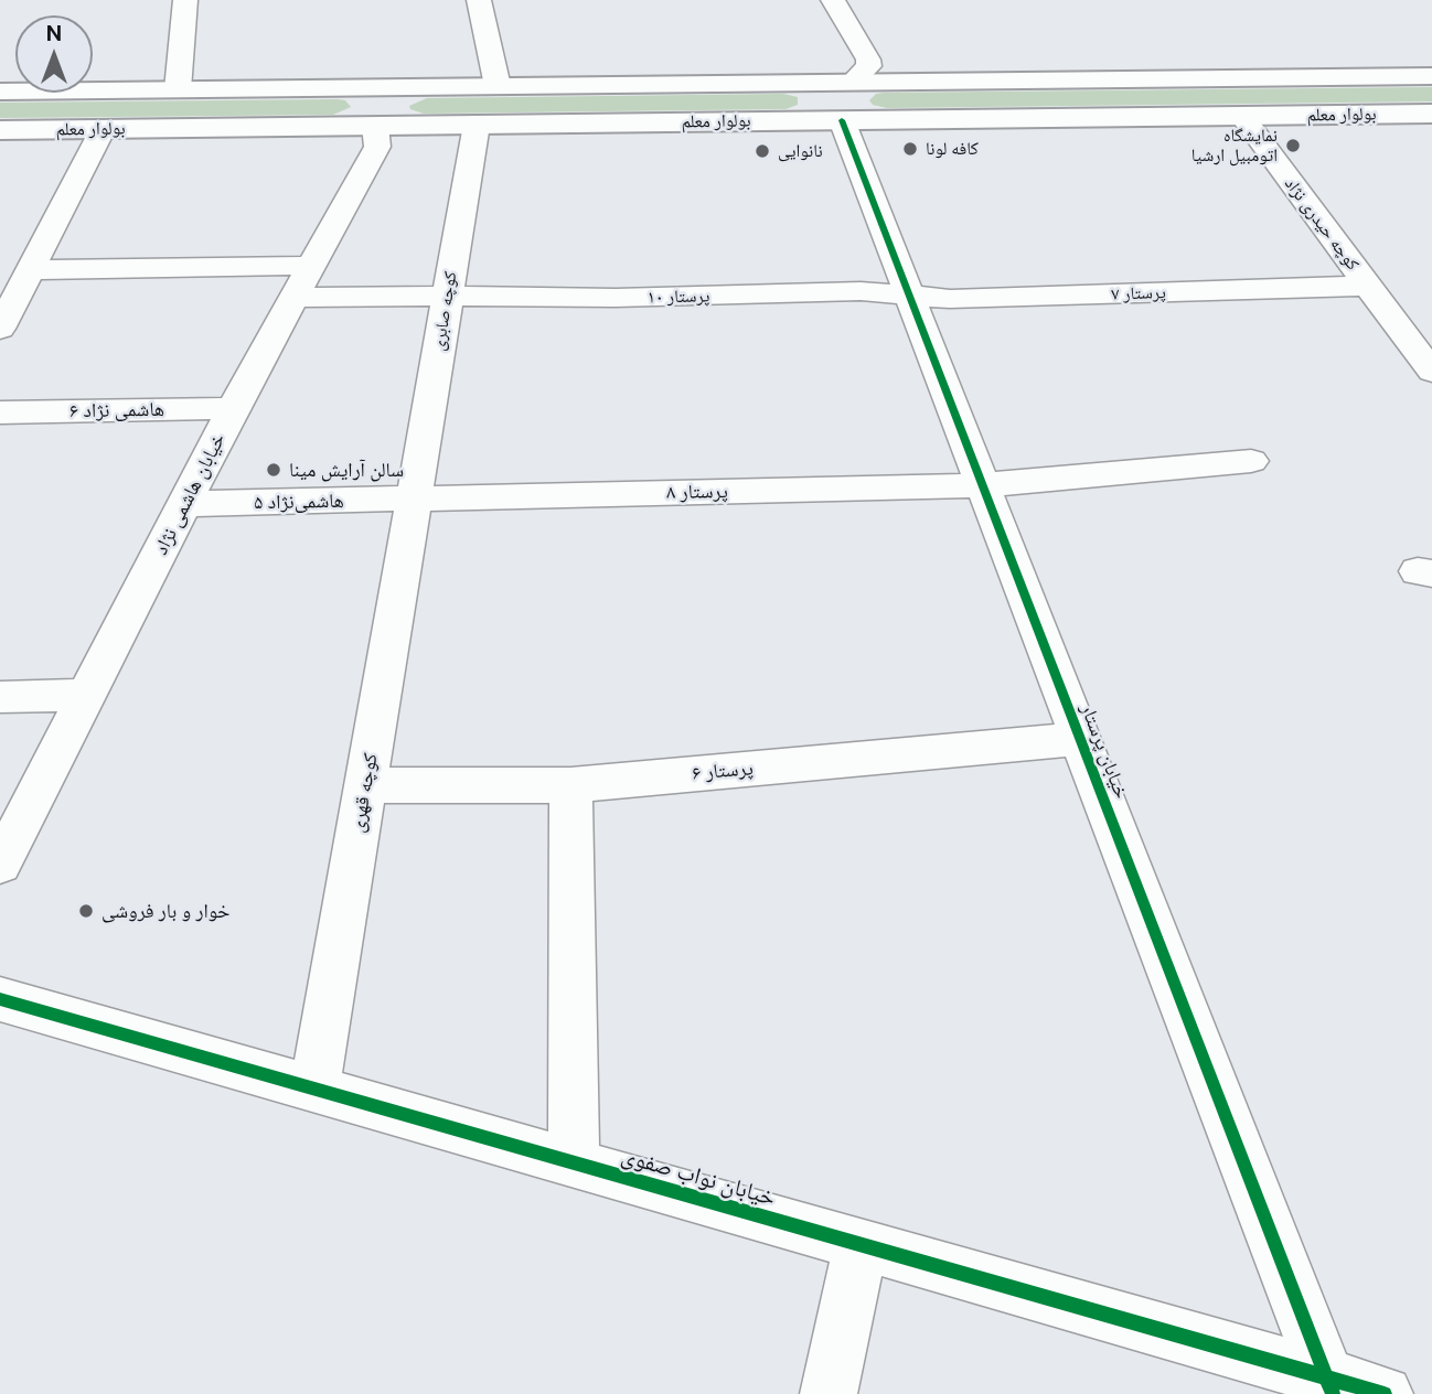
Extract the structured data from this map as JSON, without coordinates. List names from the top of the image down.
{
  "streets": {
    "main road": ["بولوار معلم"],
    "street": [
      "کوچه حیدری نژاد",
      "پرستار ۷",
      "پرستار ۱۰",
      "کوچه صابری",
      "هاشمی نژاد ۶",
      "پرستار ۸",
      "خیابان هاشمی نژاد",
      "هاشمی‌نژاد ۵",
      "خیابان پرستار",
      "پرستار ۶",
      "کوچه قهری",
      "خیابان نواب صفوی"
    ]
  },
  "crossings": [
    ["بولوار معلم", "کوچه حیدری نژاد"],
    ["بولوار معلم", "کوچه صابری"],
    ["بولوار معلم", "خیابان هاشمی نژاد"],
    ["بولوار معلم", "خیابان پرستار"],
    ["کوچه حیدری نژاد", "پرستار ۷"],
    ["پرستار ۷", "پرستار ۱۰"],
    ["پرستار ۷", "خیابان پرستار"],
    ["پرستار ۱۰", "کوچه صابری"],
    ["پرستار ۱۰", "خیابان هاشمی نژاد"],
    ["پرستار ۱۰", "خیابان پرستار"],
    ["کوچه صابری", "پرستار ۸"],
    ["کوچه صابری", "هاشمی‌نژاد ۵"],
    ["کوچه صابری", "کوچه قهری"],
    ["هاشمی نژاد ۶", "خیابان هاشمی نژاد"],
    ["پرستار ۸", "هاشمی‌نژاد ۵"],
    ["پرستار ۸", "خیابان پرستار"],
    ["پرستار ۸", "کوچه قهری"],
    ["خیابان هاشمی نژاد", "هاشمی‌نژاد ۵"],
    ["هاشمی‌نژاد ۵", "کوچه قهری"],
    ["خیابان پرستار", "پرستار ۶"],
    ["خیابان پرستار", "خیابان نواب صفوی"],
    ["پرستار ۶", "کوچه قهری"],
    ["کوچه قهری", "خیابان نواب صفوی"]
  ],
  "places": [
    "نمایشگاه اتومبیل ارشیا",
    "کافه لونا",
    "نانوایی",
    "سالن آرایش مینا",
    "خوار و بار فروشی"
  ],
  "north": "top"
}
